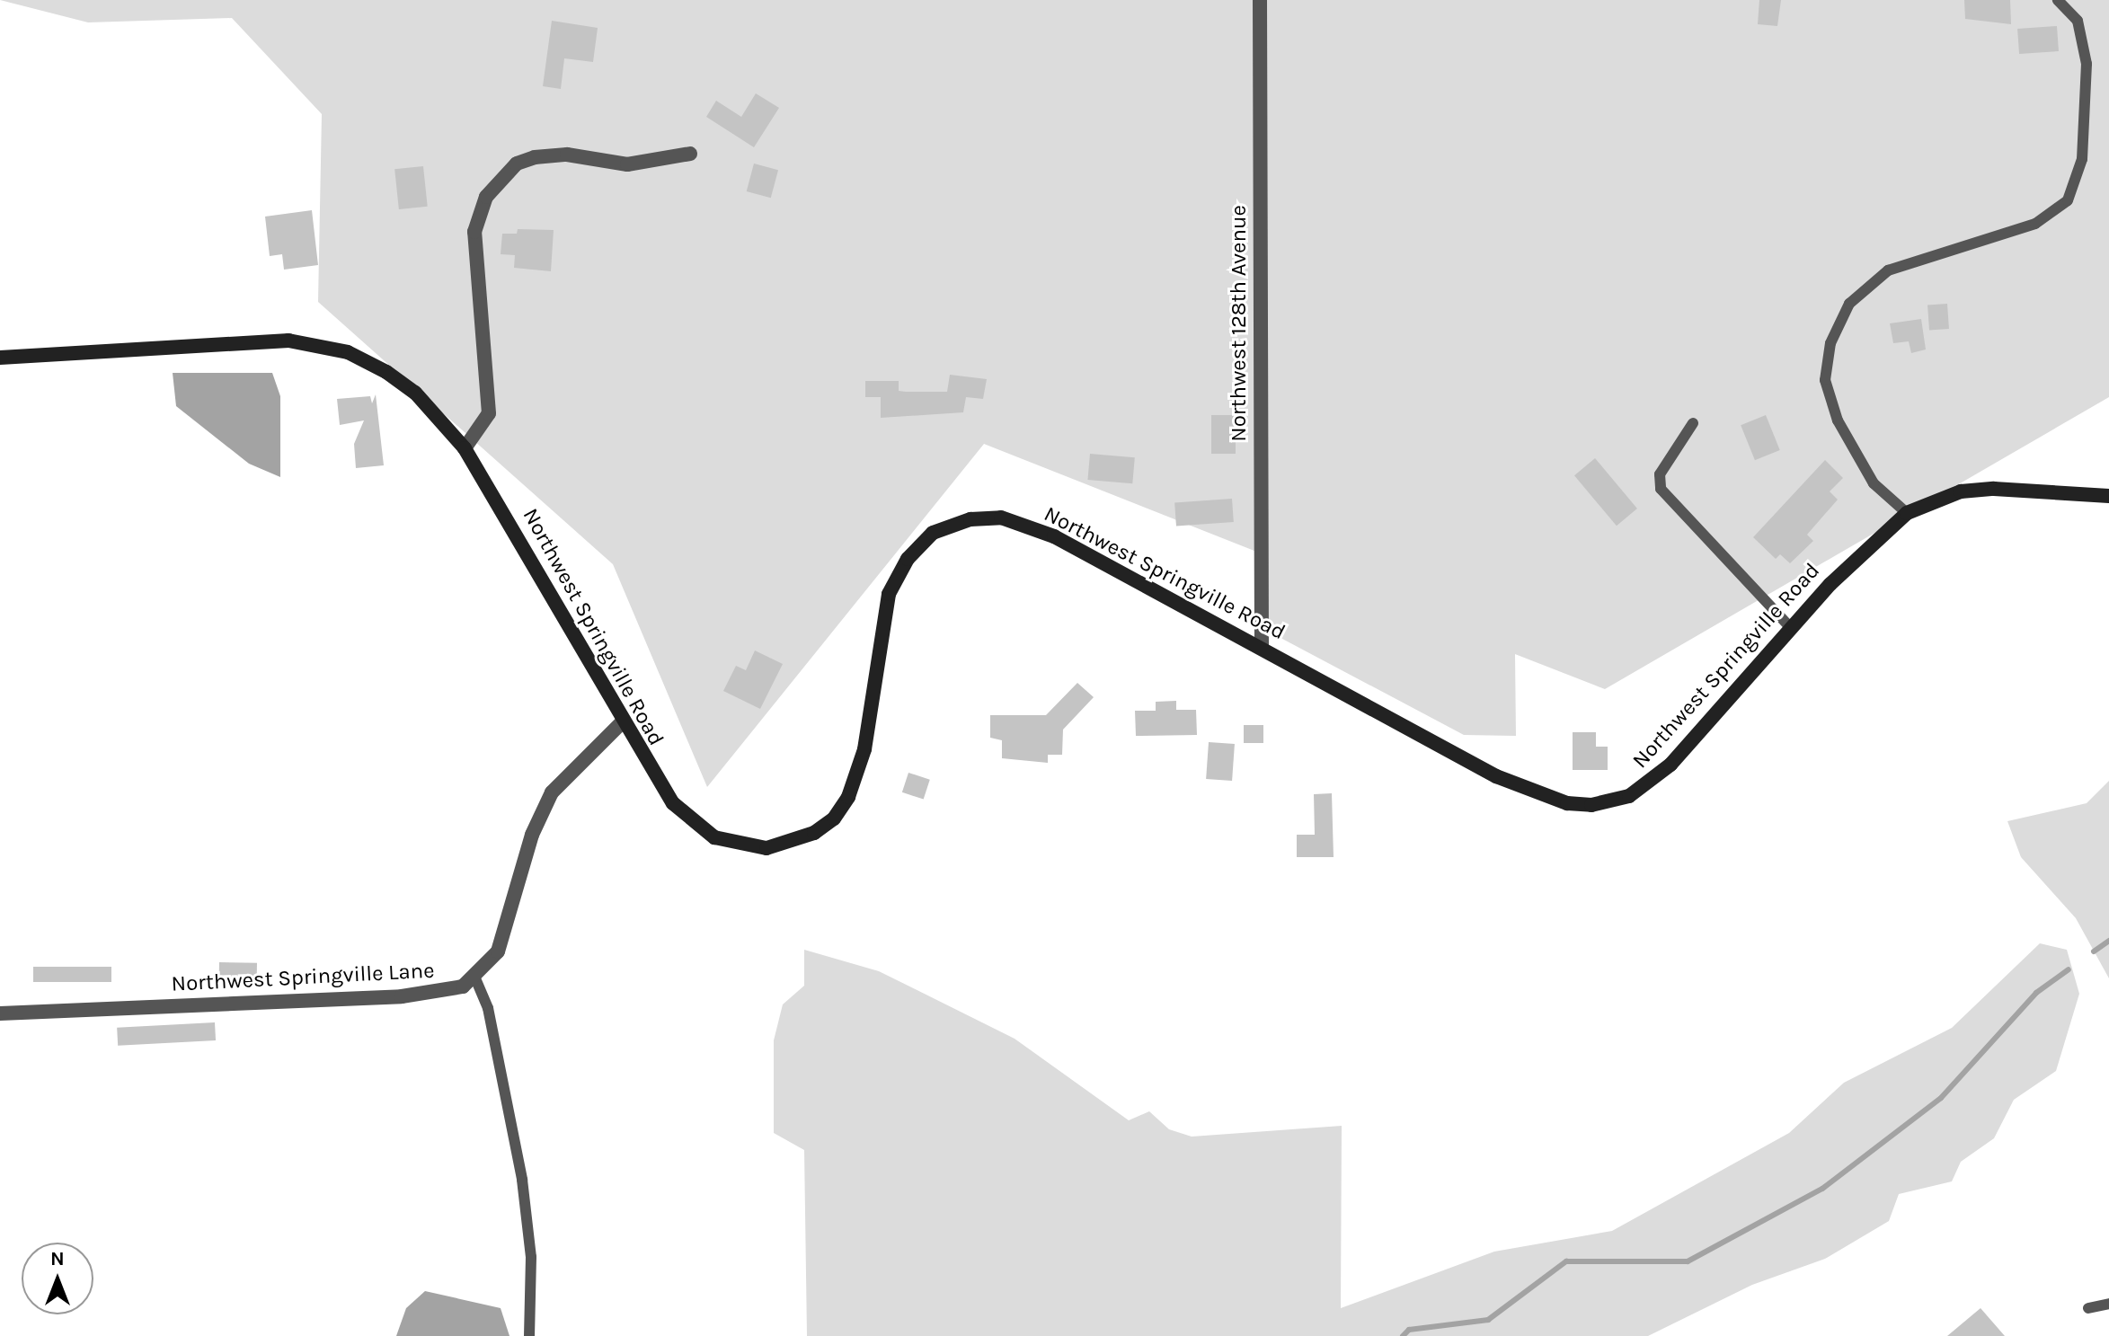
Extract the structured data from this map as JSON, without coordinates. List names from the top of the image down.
{
  "streets": {
    "street": ["Northwest 128th Avenue", "Northwest Springville Road", "Northwest Springville Lane"]
  },
  "crossings": [
    ["Northwest 128th Avenue", "Northwest Springville Road"]
  ],
  "north": "top"
}
